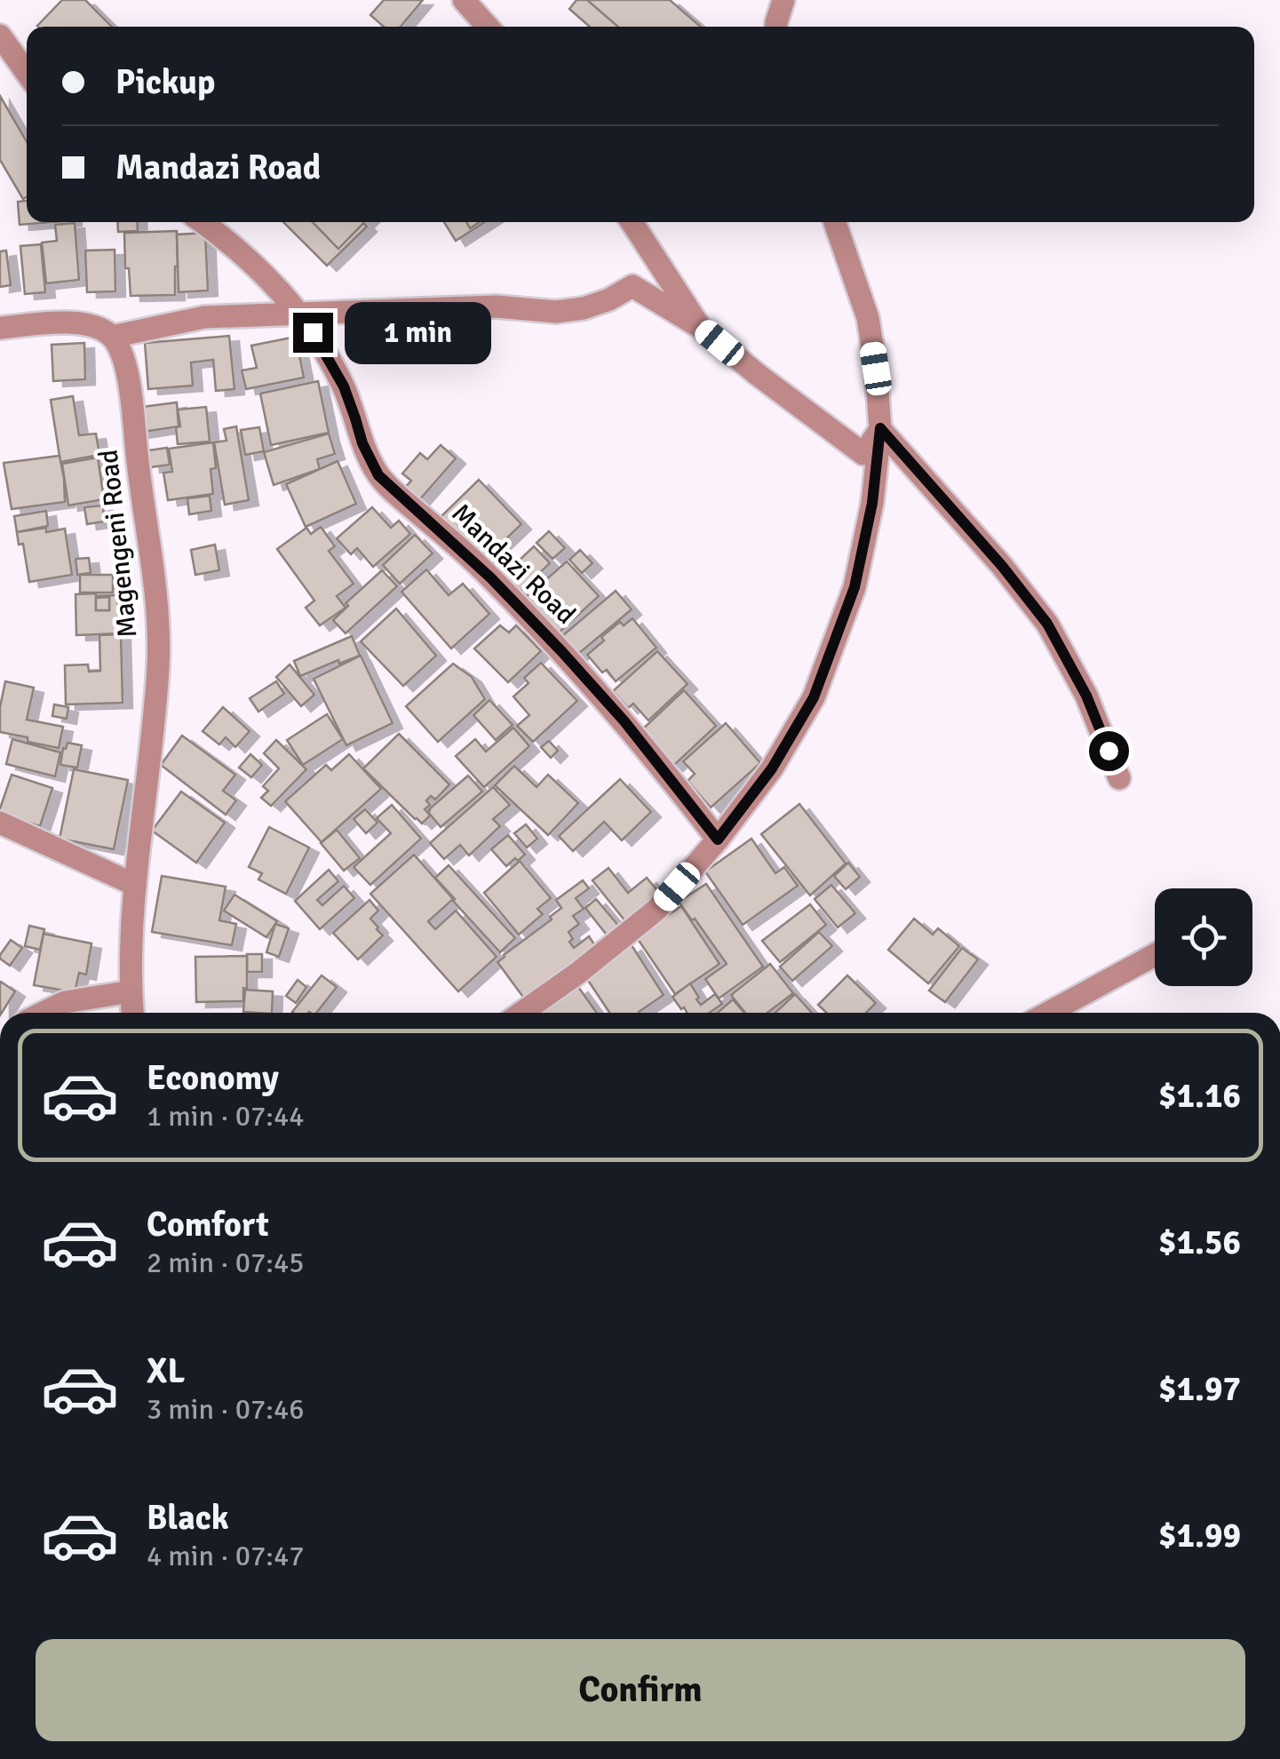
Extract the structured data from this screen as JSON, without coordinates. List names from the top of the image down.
{
  "streets": {
    "street": ["Magengeni Road", "Mandazi Road"]
  },
  "page": {
    "banner": ["Pickup", "Mandazi Road"],
    "bubble": "1 min",
    "list": [
      {
        "name": "Economy",
        "note": "1 min · 07:44",
        "value": "$1.16"
      },
      {
        "name": "Comfort",
        "note": "2 min · 07:45",
        "value": "$1.56"
      },
      {
        "name": "XL",
        "note": "3 min · 07:46",
        "value": "$1.97"
      },
      {
        "name": "Black",
        "note": "4 min · 07:47",
        "value": "$1.99"
      }
    ],
    "buttons": "Confirm"
  }
}
